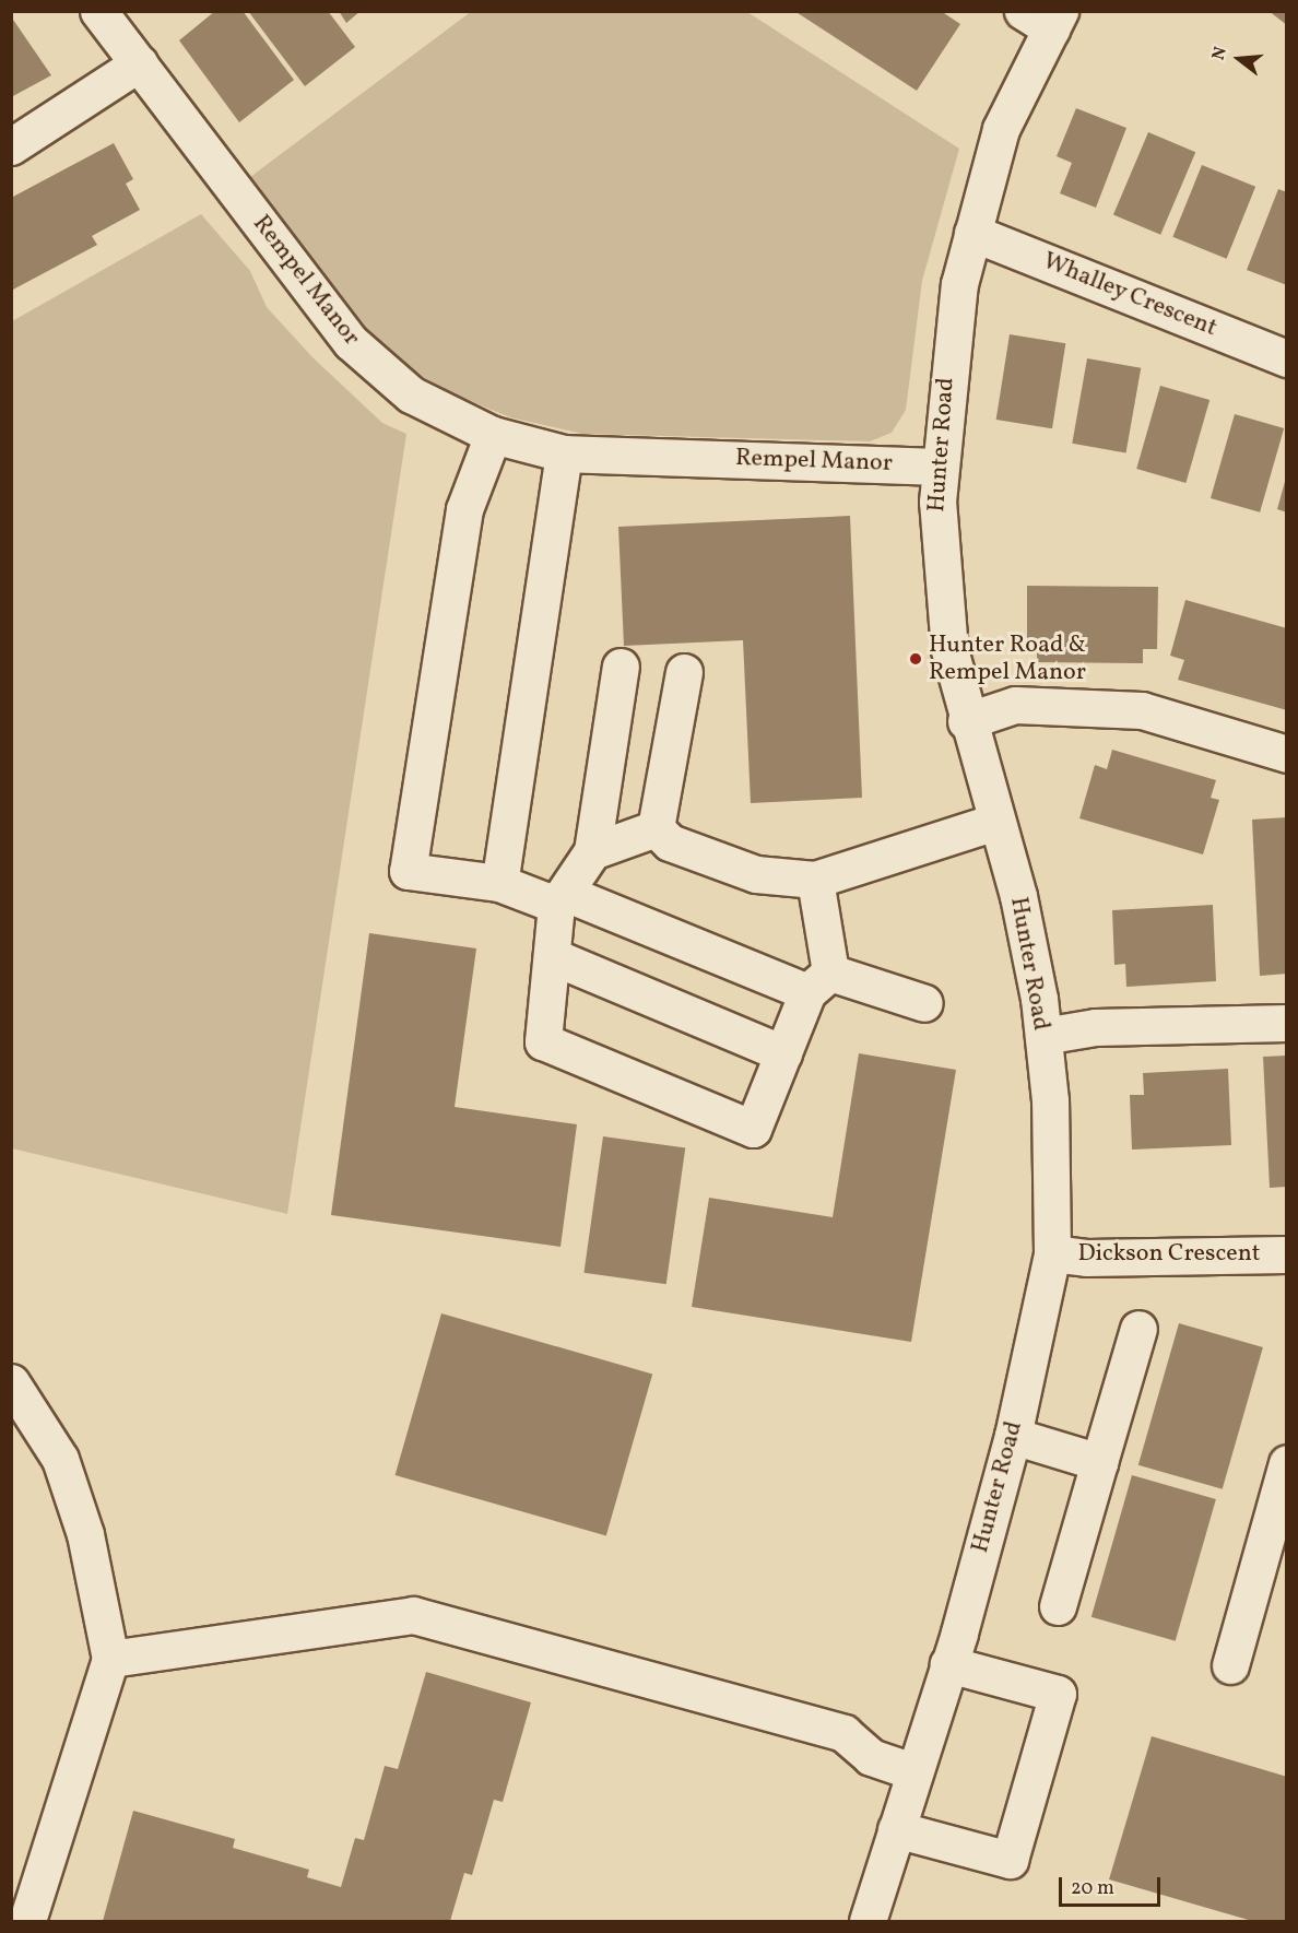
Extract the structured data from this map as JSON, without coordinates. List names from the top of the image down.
{
  "streets": {
    "street": [
      "Rempel Manor",
      "Whalley Crescent",
      "Hunter Road",
      "Dickson Crescent"
    ]
  },
  "crossings": [
    ["Rempel Manor", "Hunter Road"],
    ["Whalley Crescent", "Hunter Road"],
    ["Hunter Road", "Dickson Crescent"]
  ],
  "places": ["Hunter Road & Rempel Manor"],
  "scale_bar": "20 m",
  "north": "left"
}
